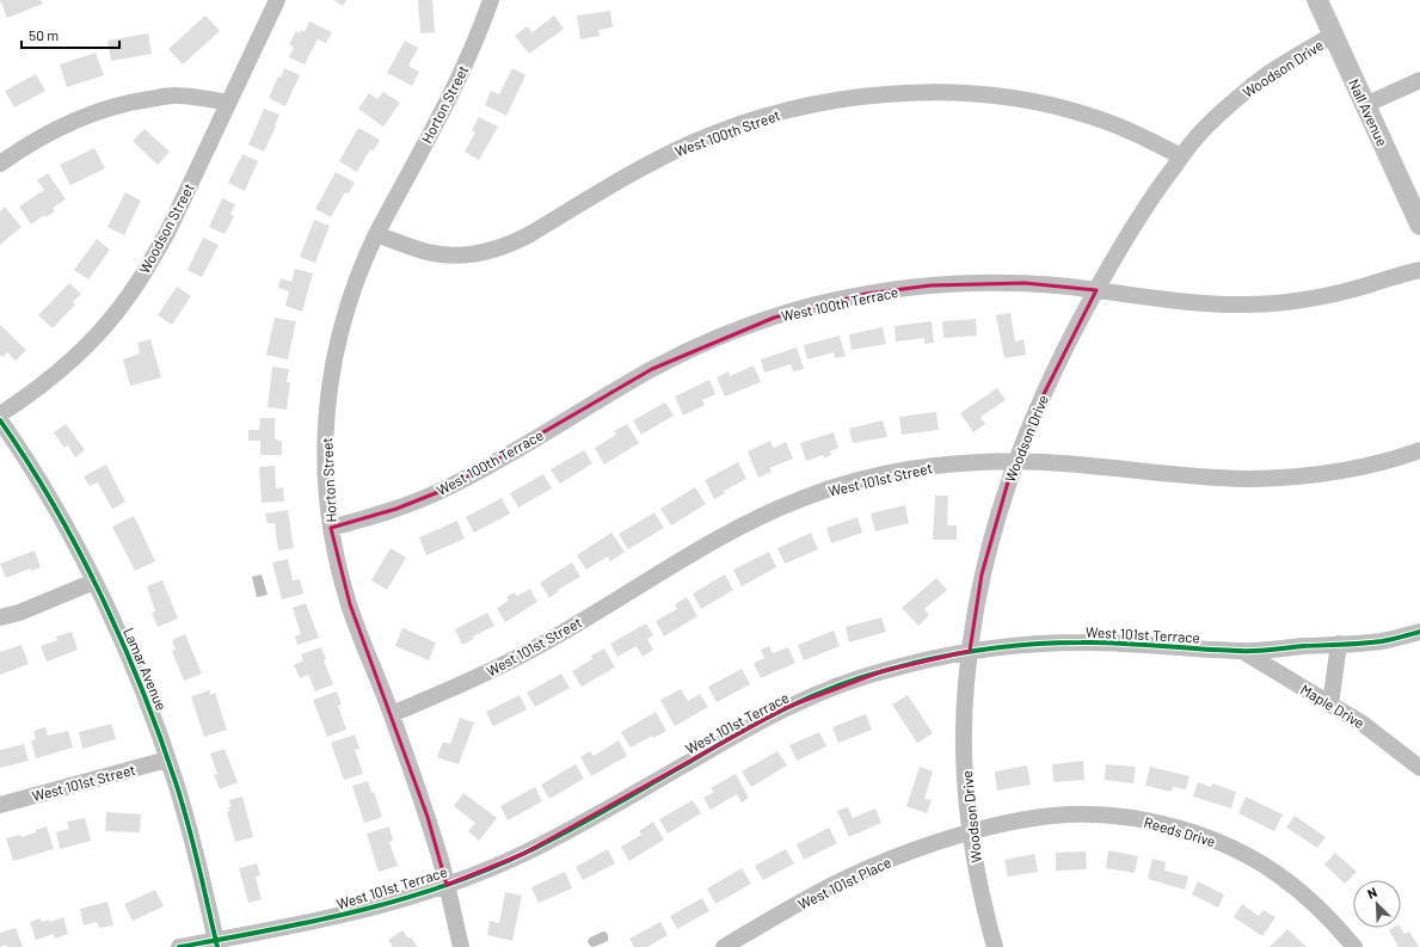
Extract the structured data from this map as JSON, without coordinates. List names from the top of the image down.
{
  "streets": {
    "main road": ["Nall Avenue"],
    "street": [
      "Woodson Drive",
      "Horton Street",
      "West 100th Street",
      "Woodson Street",
      "West 100th Terrace",
      "West 101st Street",
      "West 101st Terrace",
      "Lamar Avenue",
      "Maple Drive",
      "Reeds Drive",
      "West 101st Place"
    ]
  },
  "crossings": [
    ["Woodson Drive", "Nall Avenue"],
    ["Woodson Drive", "West 100th Street"],
    ["Woodson Drive", "West 100th Terrace"],
    ["Woodson Drive", "West 101st Street"],
    ["Woodson Drive", "West 101st Terrace"],
    ["Woodson Drive", "Reeds Drive"],
    ["Woodson Drive", "West 101st Place"],
    ["Horton Street", "West 100th Street"],
    ["Horton Street", "West 100th Terrace"],
    ["Horton Street", "West 101st Street"],
    ["Horton Street", "West 101st Terrace"],
    ["West 101st Street", "Lamar Avenue"],
    ["West 101st Terrace", "Lamar Avenue"],
    ["West 101st Terrace", "Maple Drive"],
    ["Reeds Drive", "West 101st Place"]
  ],
  "scale_bar": "50 m",
  "north": "top left"
}
